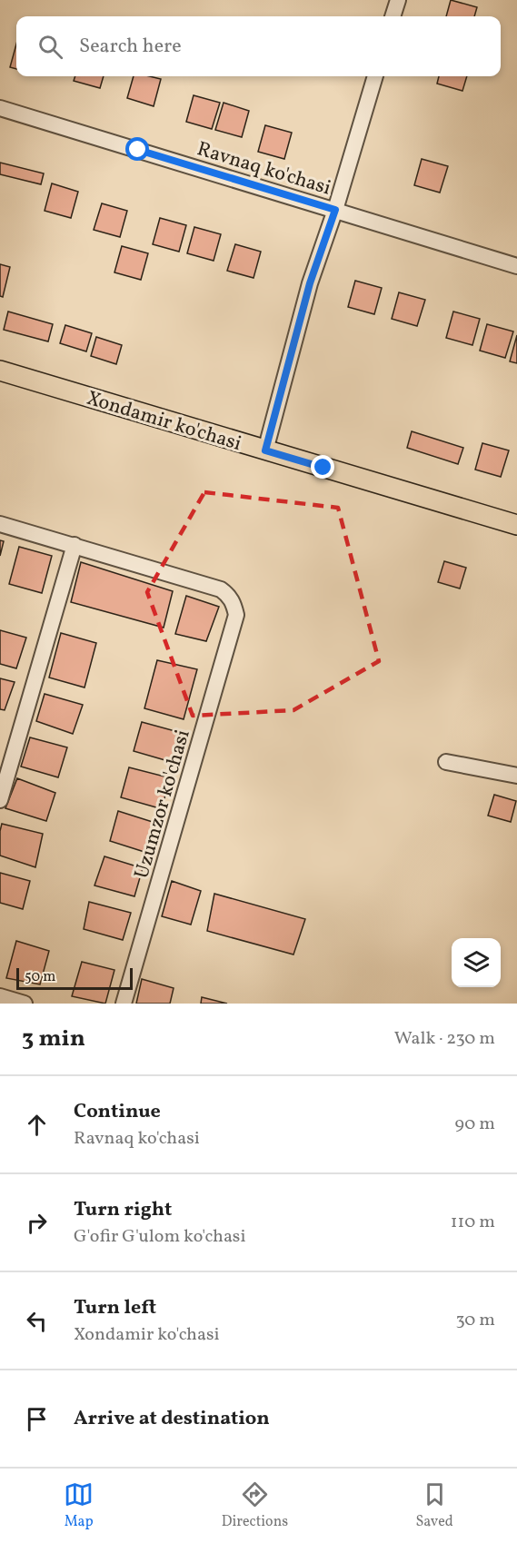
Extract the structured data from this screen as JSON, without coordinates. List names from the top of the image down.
{
  "streets": {
    "main road": ["Xondamir ko'chasi"],
    "street": ["Ravnaq ko'chasi", "Uzumzor ko'chasi"]
  },
  "scale_bar": "50 m",
  "page": {
    "search": "Search here",
    "scale": "50 m",
    "heading": ["3 min", "Walk · 230 m"],
    "list": [
      ["Continue", "Ravnaq ko'chasi", "90 m"],
      ["Turn right", "G'ofir G'ulom ko'chasi", "110 m"],
      ["Turn left", "Xondamir ko'chasi", "30 m"],
      "Arrive at destination"
    ],
    "nav": ["Map", "Directions", "Saved"]
  }
}
